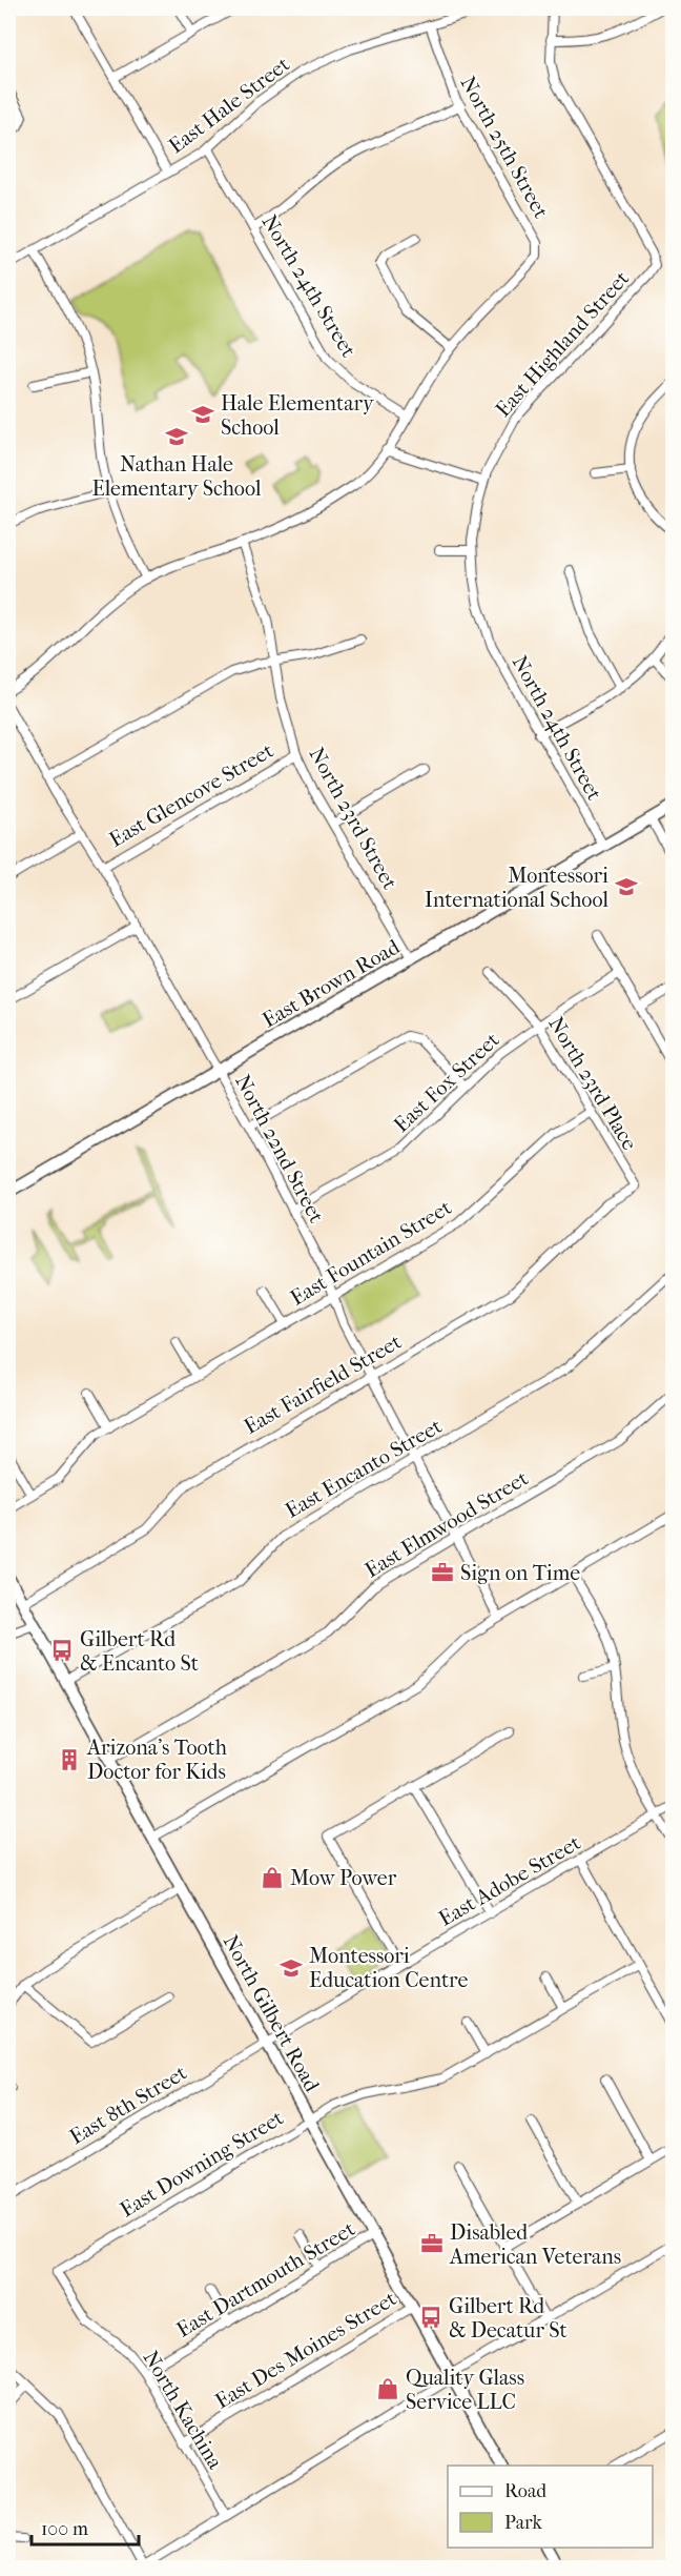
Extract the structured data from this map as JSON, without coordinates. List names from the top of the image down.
{
  "streets": {
    "main road": ["East Brown Road", "North Gilbert Road"],
    "street": [
      "East Hale Street",
      "North 25th Street",
      "North 24th Street",
      "East Highland Street",
      "East Glencove Street",
      "North 23rd Street",
      "East Fox Street",
      "North 23rd Place",
      "North 22nd Street",
      "East Fountain Street",
      "East Fairfield Street",
      "East Encanto Street",
      "East Elmwood Street",
      "East Adobe Street",
      "East 8th Street",
      "East Downing Street",
      "East Dartmouth Street",
      "East Des Moines Street",
      "North Kachina"
    ]
  },
  "crossings": [
    ["East Hale Street", "North 25th Street"],
    ["East Hale Street", "North 24th Street"],
    ["North 24th Street", "East Highland Street"],
    ["North 24th Street", "East Brown Road"],
    ["East Glencove Street", "North 23rd Street"],
    ["East Glencove Street", "North 22nd Street"],
    ["North 23rd Street", "East Brown Road"],
    ["East Brown Road", "North 22nd Street"],
    ["East Fox Street", "North 23rd Place"],
    ["East Fox Street", "North 22nd Street"],
    ["North 23rd Place", "East Fountain Street"],
    ["North 23rd Place", "East Fairfield Street"],
    ["North 22nd Street", "East Fountain Street"],
    ["North 22nd Street", "East Fairfield Street"],
    ["North 22nd Street", "East Encanto Street"],
    ["North 22nd Street", "East Elmwood Street"],
    ["East Fairfield Street", "North Gilbert Road"],
    ["East Encanto Street", "North Gilbert Road"],
    ["East Elmwood Street", "North Gilbert Road"],
    ["East Adobe Street", "North Gilbert Road"],
    ["East Adobe Street", "East 8th Street"],
    ["North Gilbert Road", "East 8th Street"],
    ["North Gilbert Road", "East Downing Street"],
    ["North Gilbert Road", "East Dartmouth Street"],
    ["North Gilbert Road", "East Des Moines Street"],
    ["East Downing Street", "North Kachina"],
    ["East Dartmouth Street", "North Kachina"],
    ["East Des Moines Street", "North Kachina"]
  ],
  "places": {
    "school or university": [
      "Hale Elementary School",
      "Nathan Hale Elementary School",
      "Montessori International School",
      "Montessori Education Centre"
    ],
    "office": ["Sign on Time", "Disabled American Veterans"],
    "bus stop": ["Gilbert Rd & Encanto St", "Gilbert Rd & Decatur St"],
    "building": ["Arizona's Tooth Doctor for Kids"],
    "shop": ["Mow Power", "Quality Glass Service LLC"]
  },
  "legend": ["Road", "Park"],
  "scale_bar": "100 m"
}
